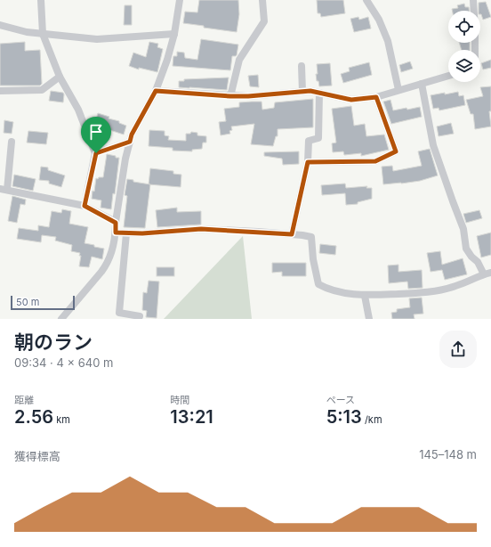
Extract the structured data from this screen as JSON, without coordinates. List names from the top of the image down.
{
  "scale_bar": "50 m",
  "page": {
    "scale": "50 m",
    "heading": ["朝のラン", "09:34 · 4 × 640 m"],
    "stats": [
      ["距離", "2.56 km"],
      ["時間", "13:21"],
      ["ペース", "5:13 /km"]
    ],
    "chart": ["獲得標高", "145–148 m"]
  }
}
